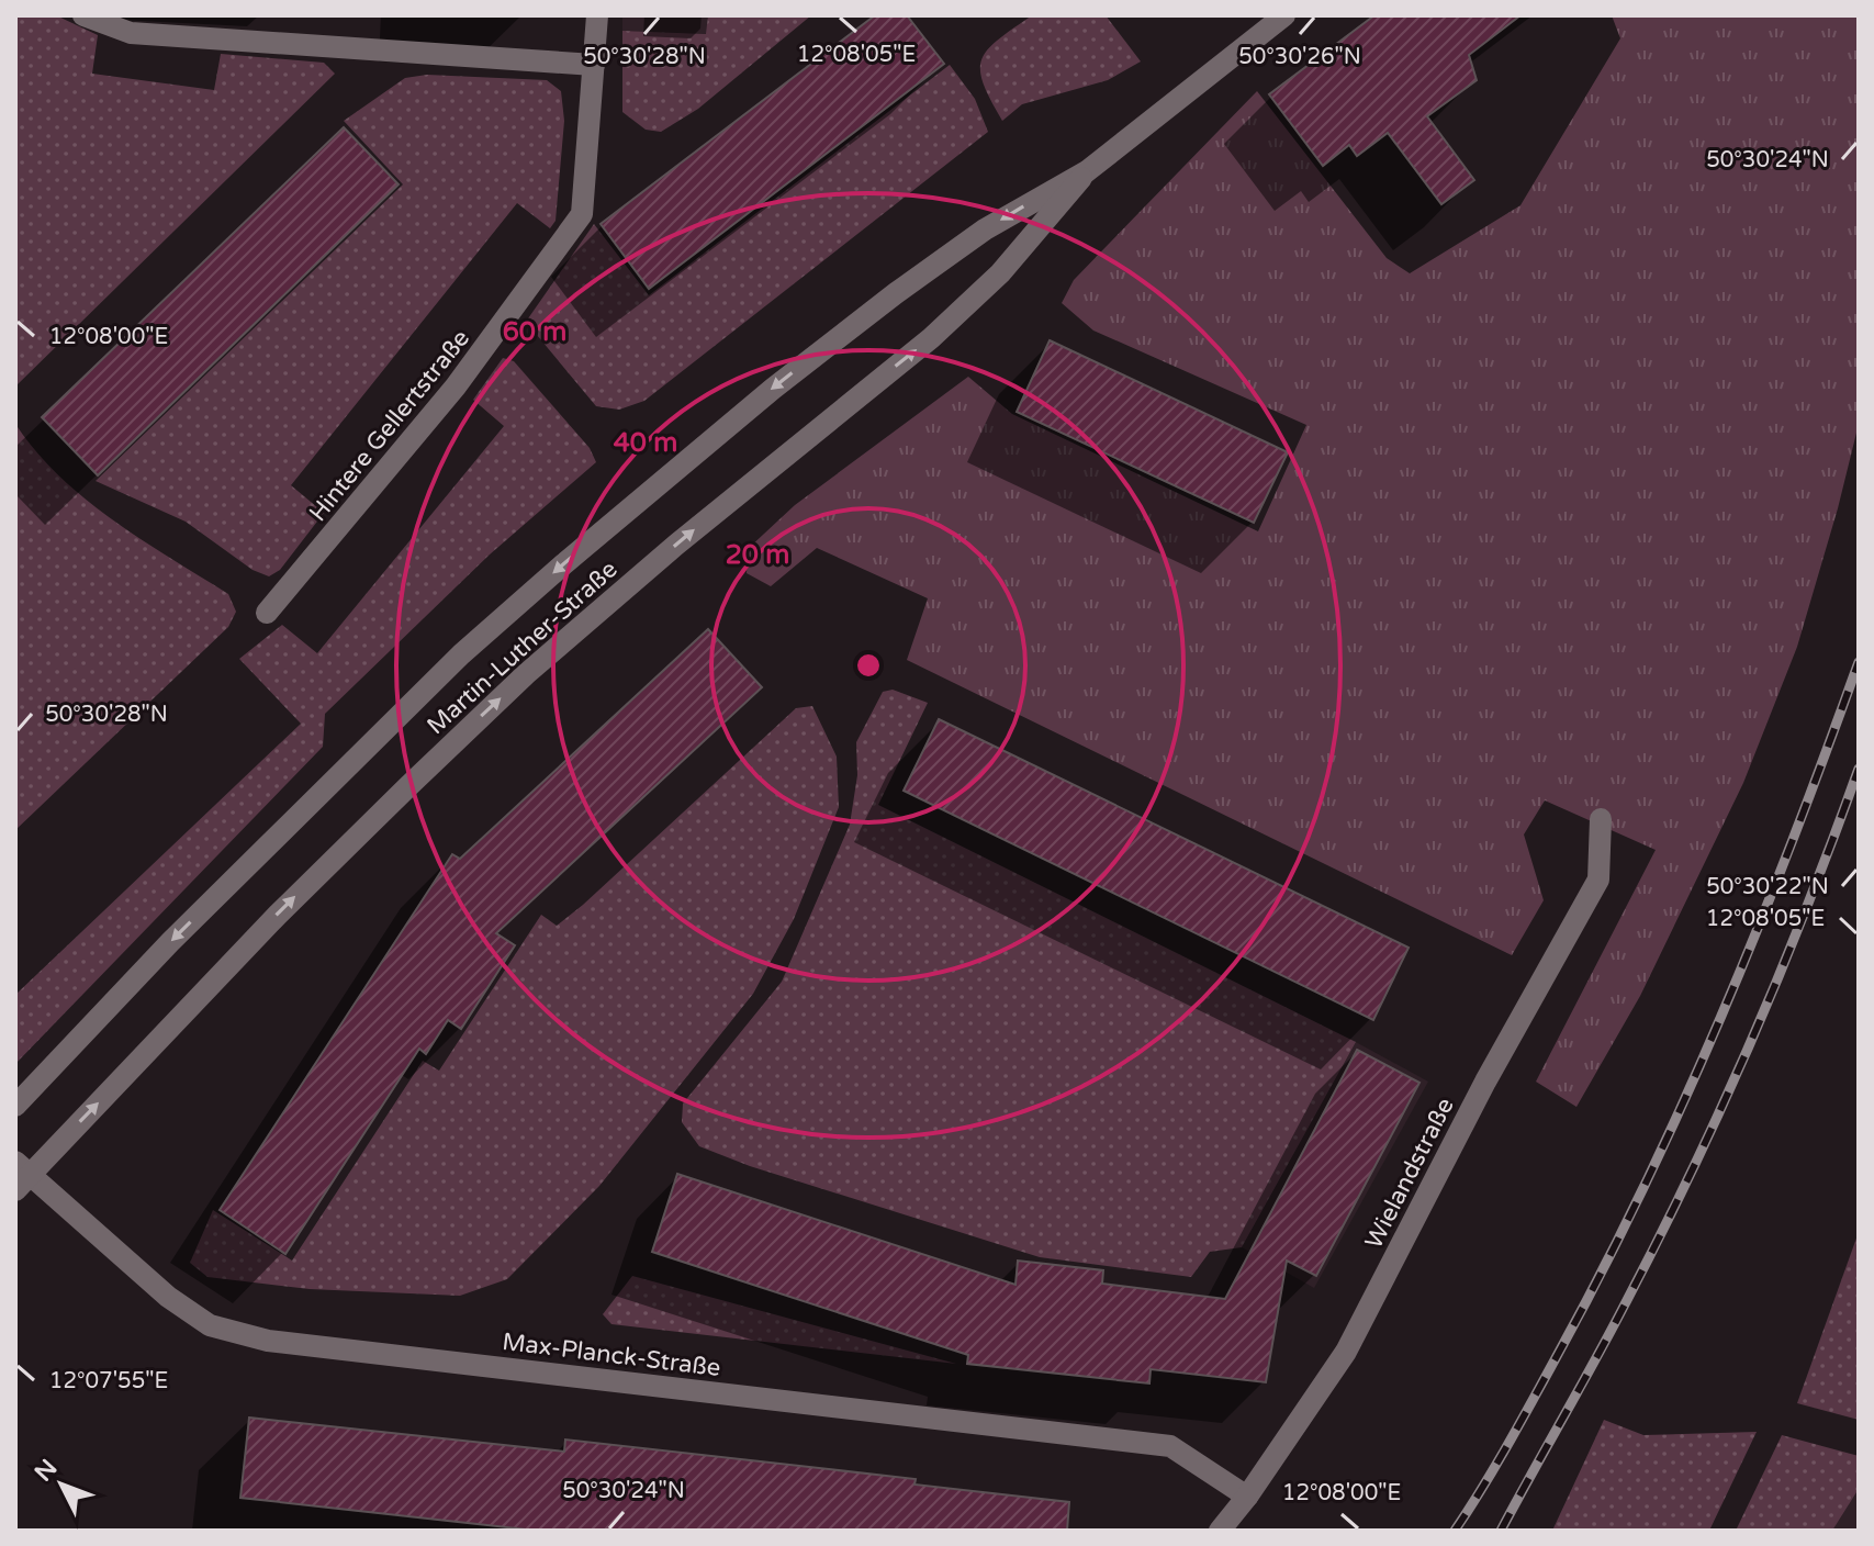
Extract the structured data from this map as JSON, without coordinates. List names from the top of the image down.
{
  "streets": {
    "street": [
      "Hintere Gellertstraße",
      "Martin-Luther-Straße",
      "Wielandstraße",
      "Max-Planck-Straße"
    ]
  },
  "crossings": [
    ["Martin-Luther-Straße", "Max-Planck-Straße"],
    ["Wielandstraße", "Max-Planck-Straße"]
  ],
  "north": "top left",
  "coordinates": [
    "12°08'05\"E",
    "50°30'28\"N",
    "50°30'26\"N",
    "50°30'24\"N",
    "12°08'00\"E",
    "50°30'22\"N",
    "12°07'55\"E"
  ],
  "rings": ["60 m", "40 m", "20 m"]
}
